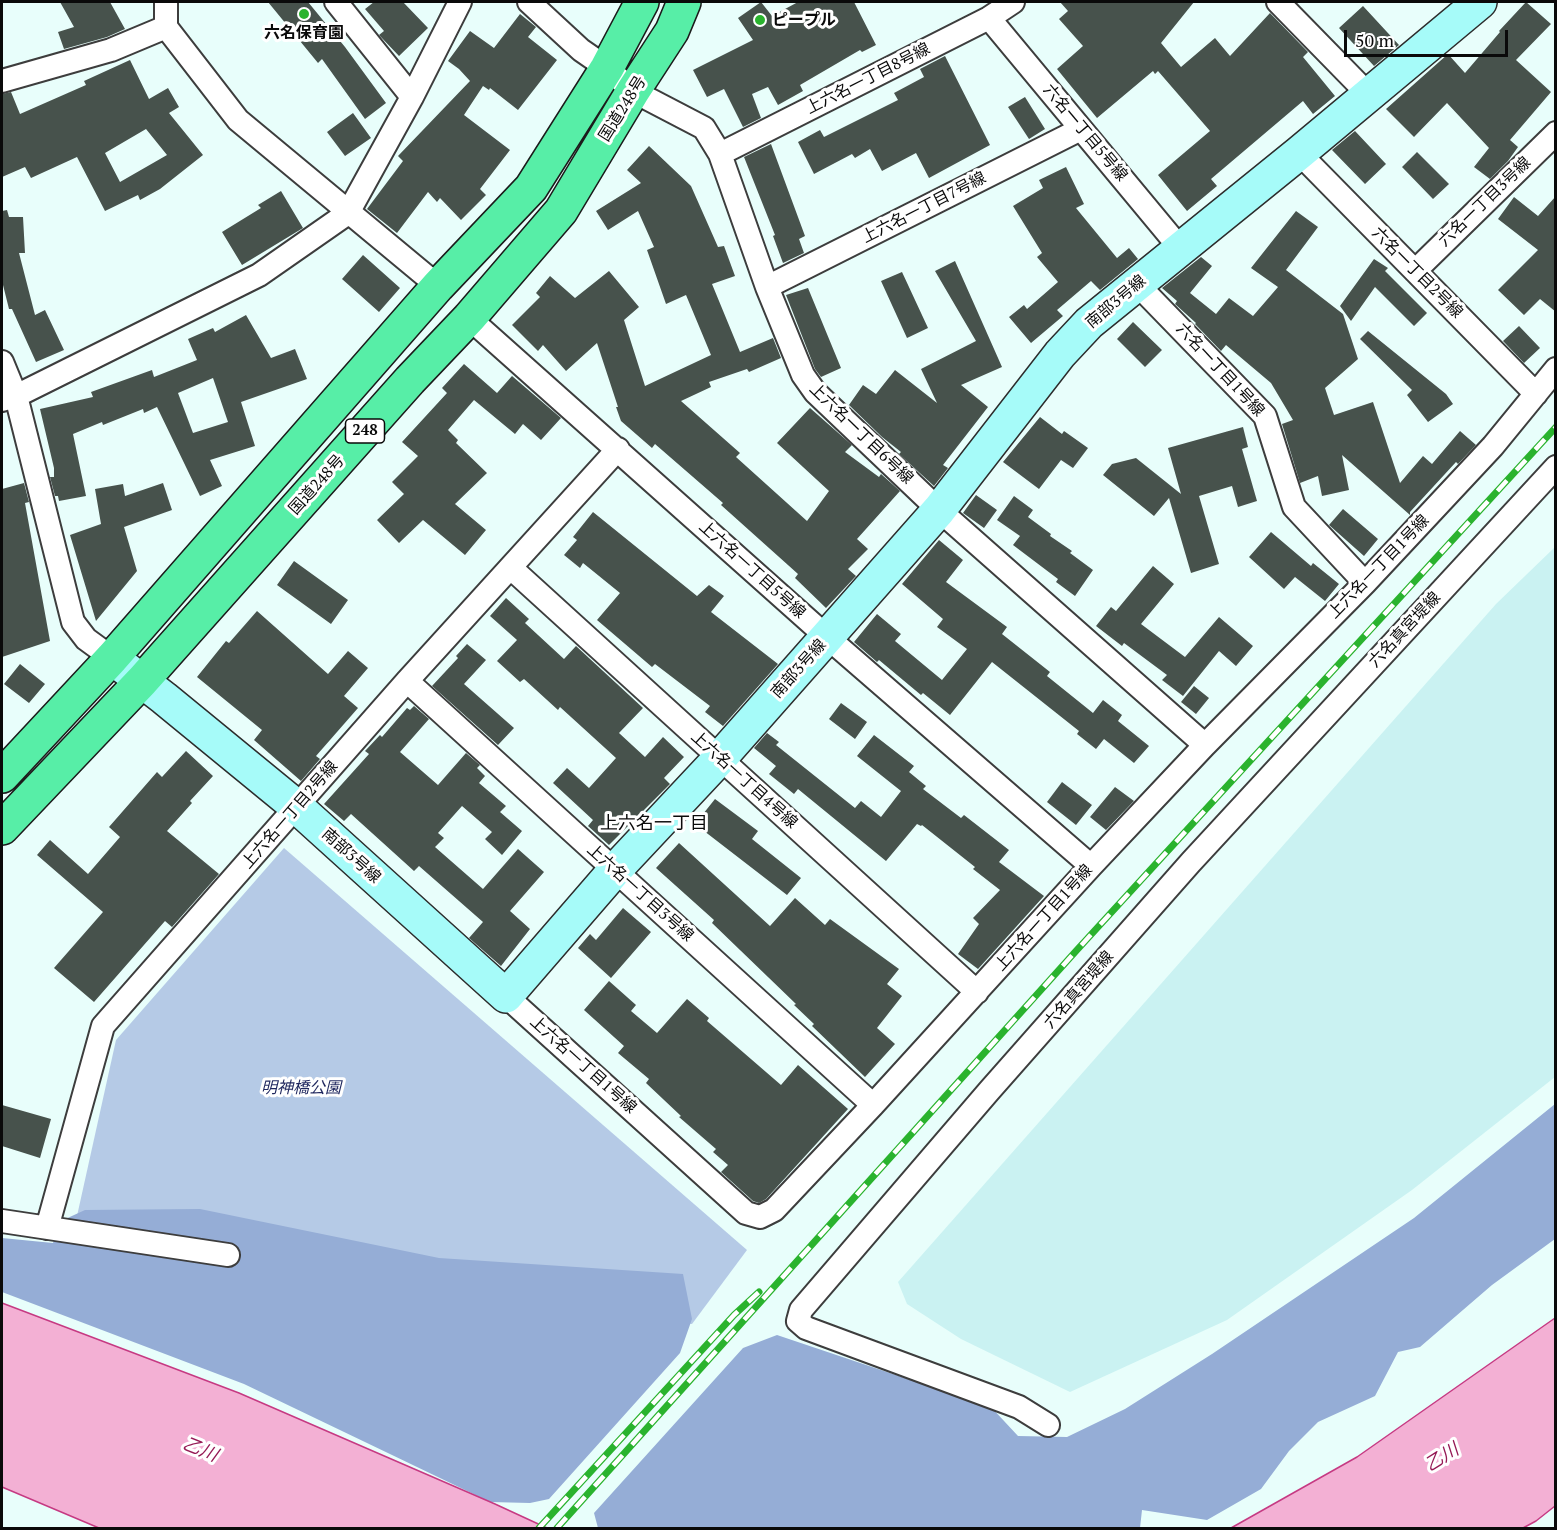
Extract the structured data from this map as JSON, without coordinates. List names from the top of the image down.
{
  "streets": {
    "highway": ["国道248号", "248"],
    "street": [
      "上六名一丁目8号線",
      "六名一丁目5号線",
      "六名一丁目3号線",
      "上六名一丁目7号線",
      "六名一丁目2号線",
      "南部3号線",
      "六名一丁目1号線",
      "上六名一丁目6号線",
      "上六名一丁目1号線",
      "上六名一丁目5号線",
      "六名真宮堤線",
      "上六名一丁目4号線",
      "上六名一丁目2号線",
      "上六名一丁目3号線"
    ]
  },
  "crossings": [
    ["上六名一丁目8号線", "六名一丁目5号線"],
    ["上六名一丁目8号線", "上六名一丁目6号線"],
    ["国道248号", "南部3号線"],
    ["国道248号", "上六名一丁目6号線"],
    ["国道248号", "上六名一丁目5号線"],
    ["六名一丁目5号線", "上六名一丁目7号線"],
    ["六名一丁目5号線", "南部3号線"],
    ["六名一丁目3号線", "六名一丁目2号線"],
    ["上六名一丁目7号線", "上六名一丁目6号線"],
    ["六名一丁目2号線", "南部3号線"],
    ["六名一丁目2号線", "上六名一丁目1号線"],
    ["南部3号線", "六名一丁目1号線"],
    ["南部3号線", "248"],
    ["南部3号線", "上六名一丁目6号線"],
    ["南部3号線", "上六名一丁目1号線"],
    ["南部3号線", "上六名一丁目5号線"],
    ["南部3号線", "上六名一丁目4号線"],
    ["南部3号線", "上六名一丁目2号線"],
    ["南部3号線", "上六名一丁目3号線"],
    ["六名一丁目1号線", "上六名一丁目1号線"],
    ["248", "上六名一丁目6号線"],
    ["上六名一丁目6号線", "上六名一丁目1号線"],
    ["上六名一丁目1号線", "上六名一丁目5号線"],
    ["上六名一丁目1号線", "上六名一丁目4号線"],
    ["上六名一丁目1号線", "上六名一丁目3号線"],
    ["上六名一丁目5号線", "上六名一丁目2号線"],
    ["上六名一丁目4号線", "上六名一丁目2号線"],
    ["上六名一丁目2号線", "上六名一丁目3号線"]
  ],
  "districts": ["上六名一丁目"],
  "water": ["乙川"],
  "parks": ["明神橋公園"],
  "places": ["六名保育園", "ピープル"],
  "scale_bar": "50 m"
}
